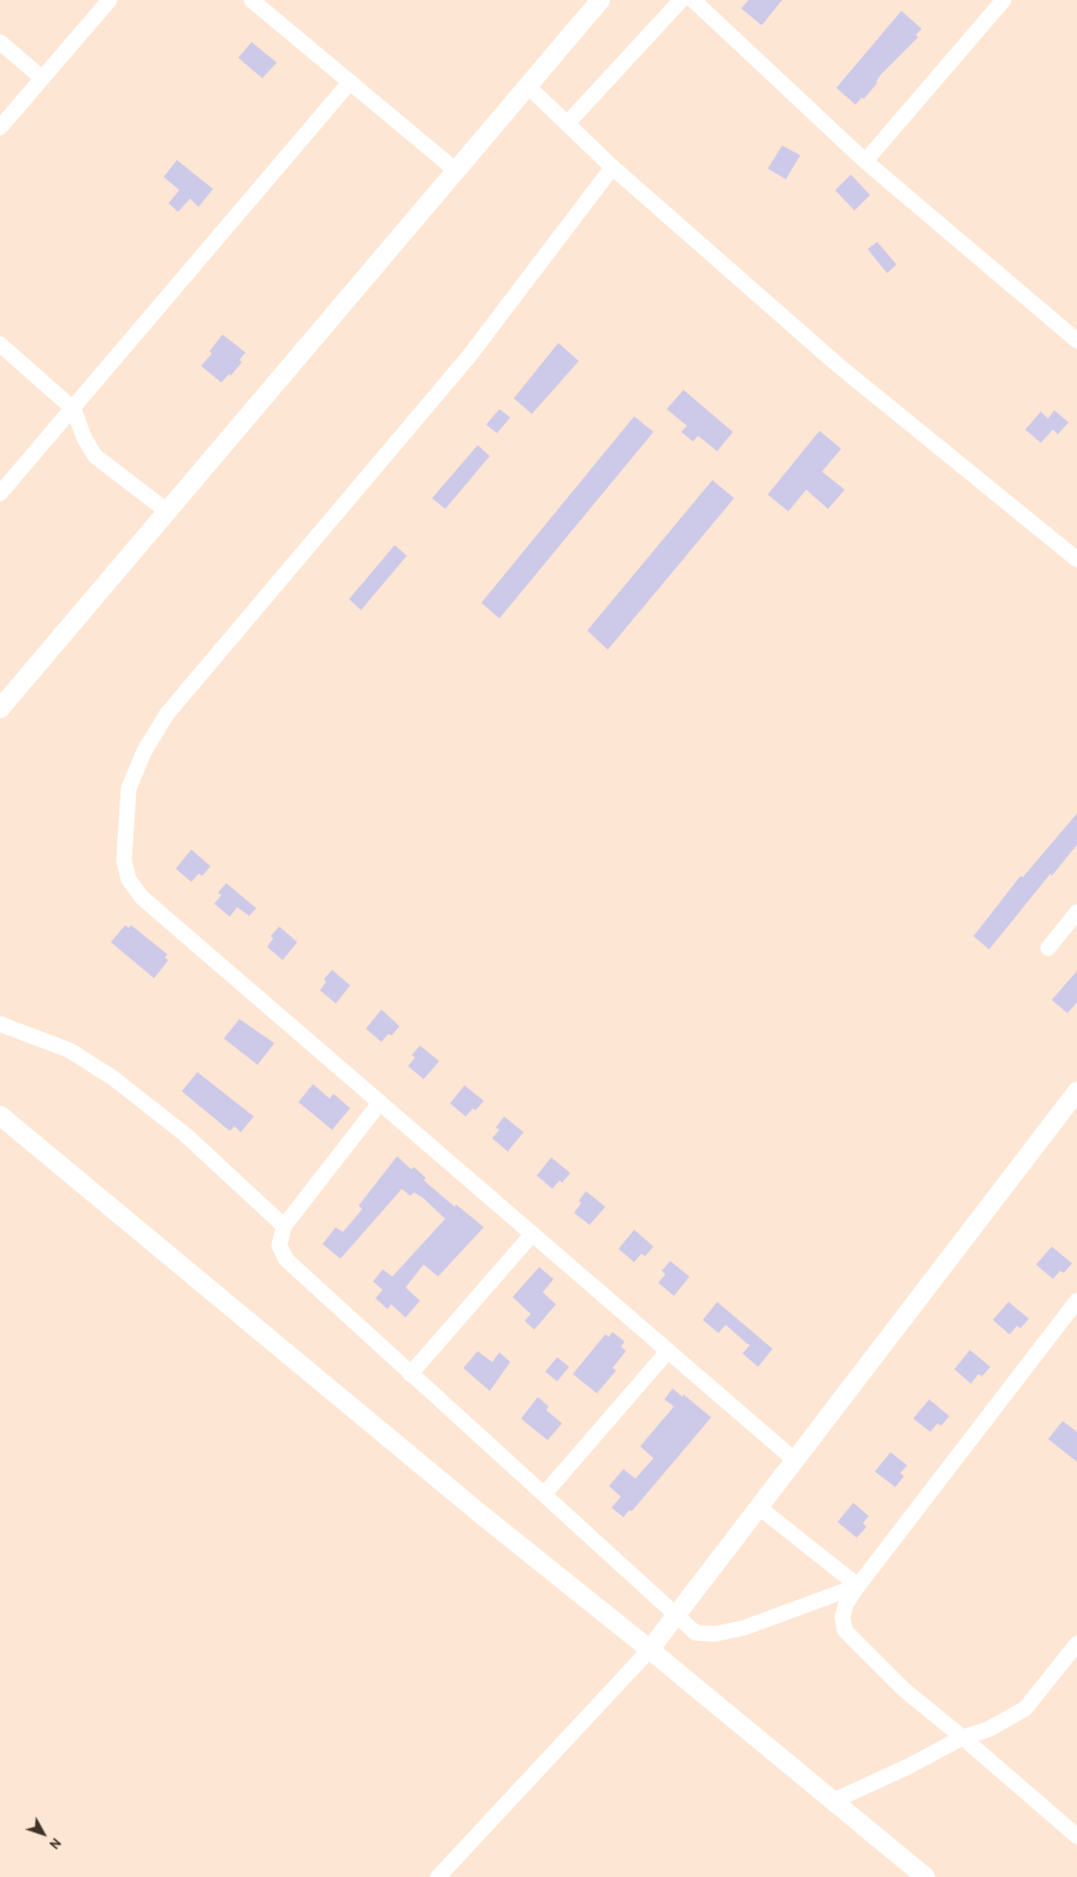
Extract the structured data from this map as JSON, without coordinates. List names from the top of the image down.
{
  "north": "bottom right"
}
